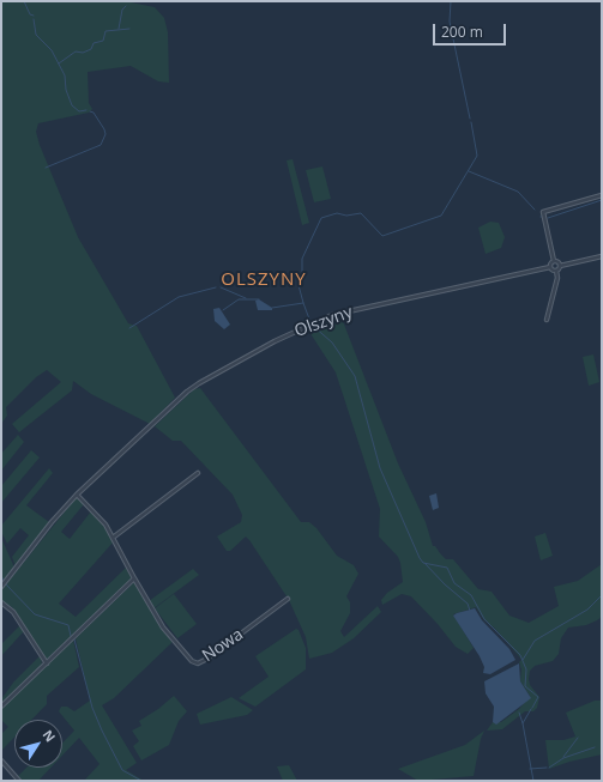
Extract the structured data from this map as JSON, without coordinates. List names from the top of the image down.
{
  "streets": {
    "street": ["Olszyny", "Nowa"]
  },
  "crossings": [
    ["Olszyny", "Nowa"]
  ],
  "districts": ["OLSZYNY"],
  "scale_bar": "200 m",
  "north": "top right"
}
